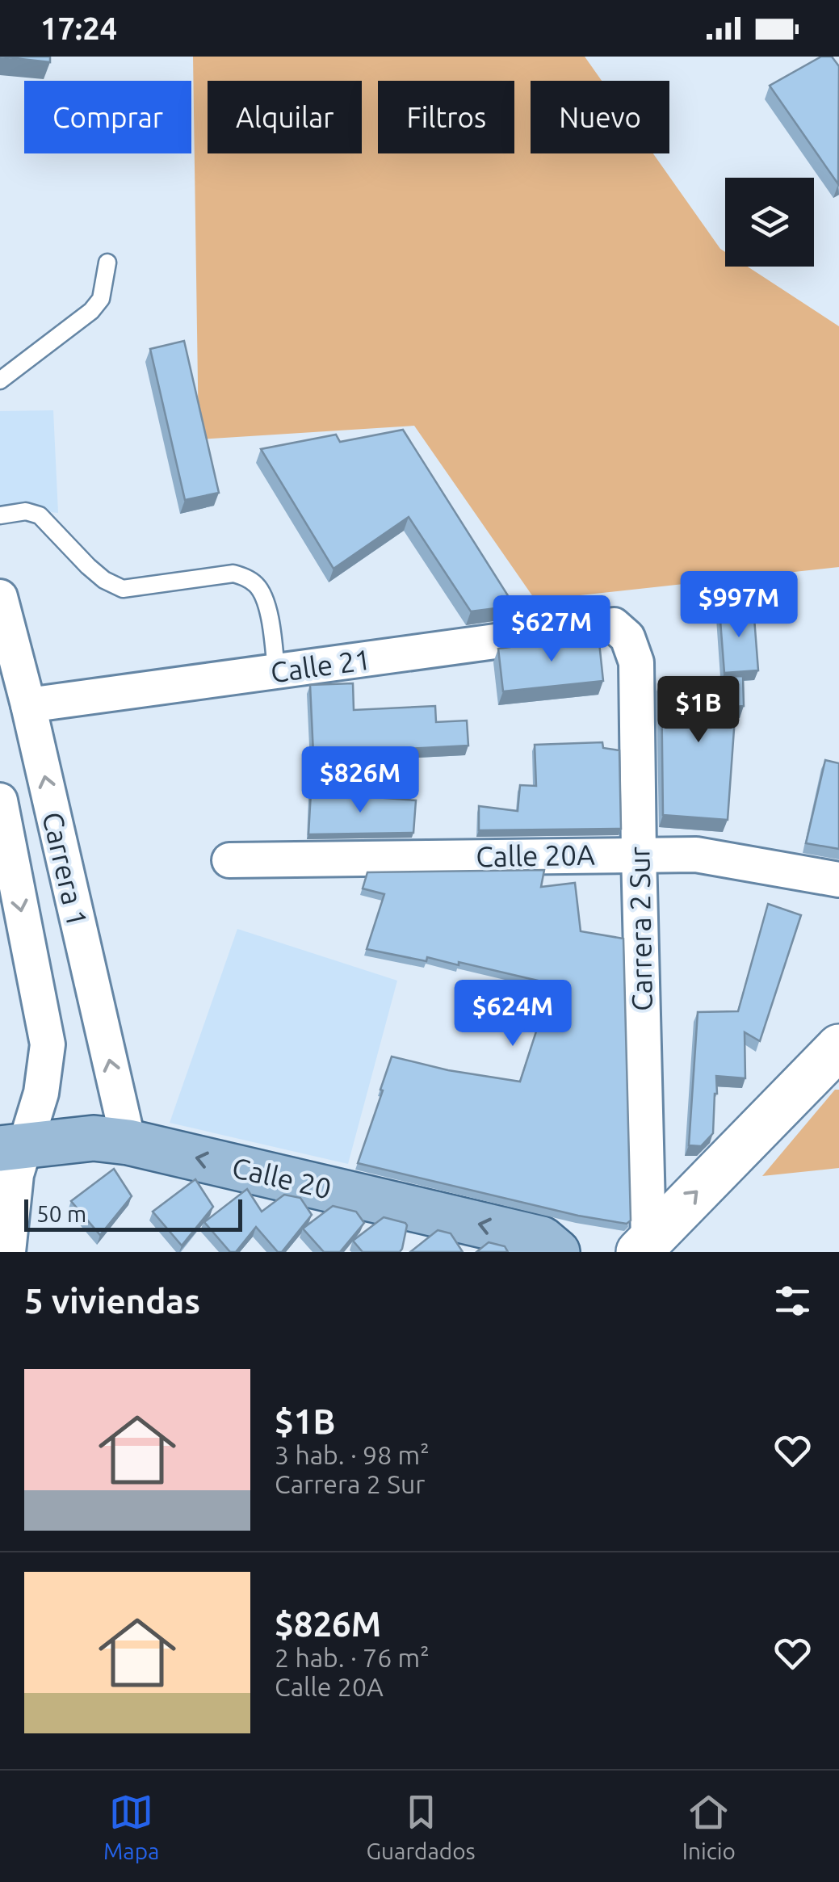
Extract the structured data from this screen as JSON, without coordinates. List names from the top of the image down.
{
  "streets": {
    "main road": ["Calle 20"],
    "street": [
      "Calle 21",
      "Calle 20A",
      "Carrera 1",
      "Carrera 2 Sur"
    ]
  },
  "crossings": [
    ["Calle 21", "Carrera 1"],
    ["Calle 21", "Carrera 2 Sur"],
    ["Calle 20A", "Carrera 2 Sur"],
    ["Carrera 1", "Calle 20"]
  ],
  "one_way": ["Calle 20"],
  "scale_bar": "50 m",
  "page": {
    "status": "17:24",
    "chip": [
      "Comprar",
      "Alquilar",
      "Filtros",
      "Nuevo"
    ],
    "price": [
      "$997M",
      "$627M",
      "$1B",
      "$826M",
      "$624M"
    ],
    "scale": "50 m",
    "heading": "5 viviendas",
    "list": [
      {
        "name": "$1B",
        "note": "3 hab. · 98 m² · Carrera 2 Sur"
      },
      {
        "name": "$826M",
        "note": "2 hab. · 76 m² · Calle 20A"
      }
    ],
    "tabs": ["Mapa", "Guardados", "Inicio"]
  }
}
